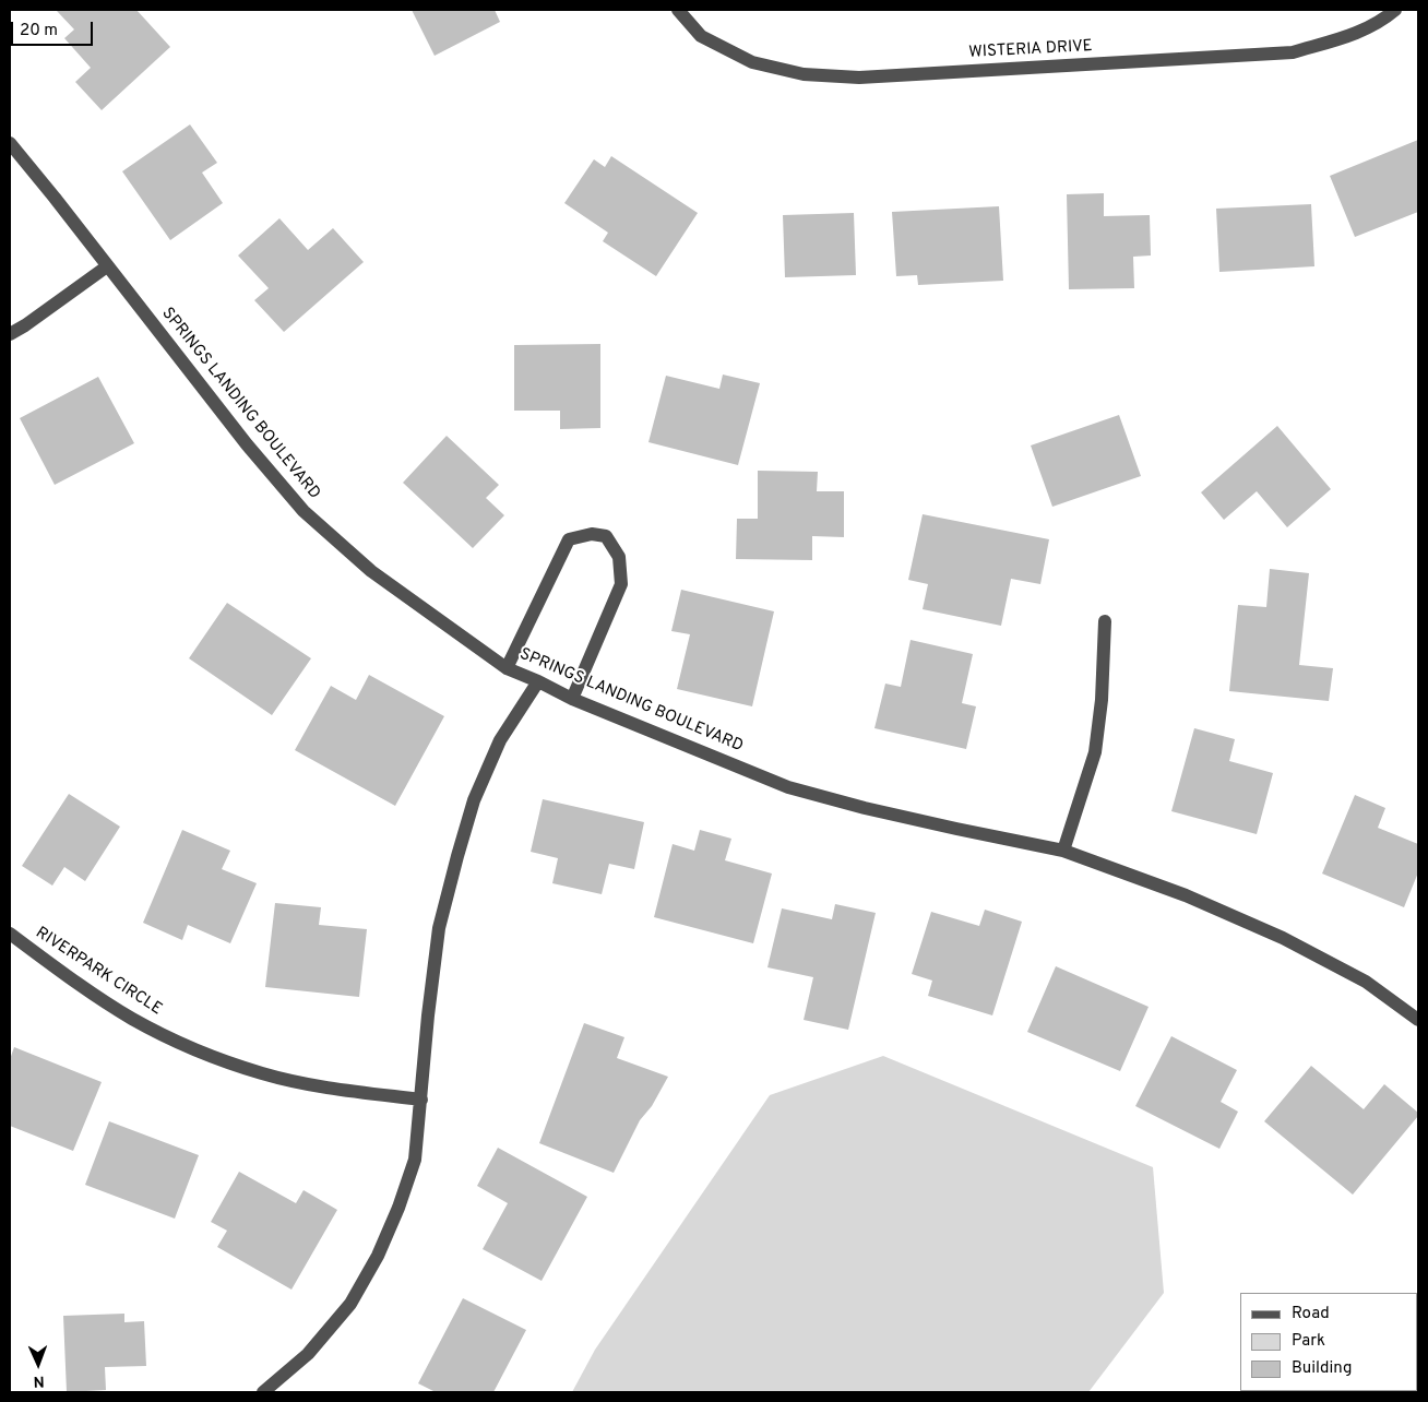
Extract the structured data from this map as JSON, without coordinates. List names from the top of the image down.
{
  "streets": {
    "street": ["WISTERIA DRIVE", "SPRINGS LANDING BOULEVARD", "RIVERPARK CIRCLE"]
  },
  "legend": ["Road", "Park", "Building"],
  "scale_bar": "20 m",
  "north": "bottom"
}
